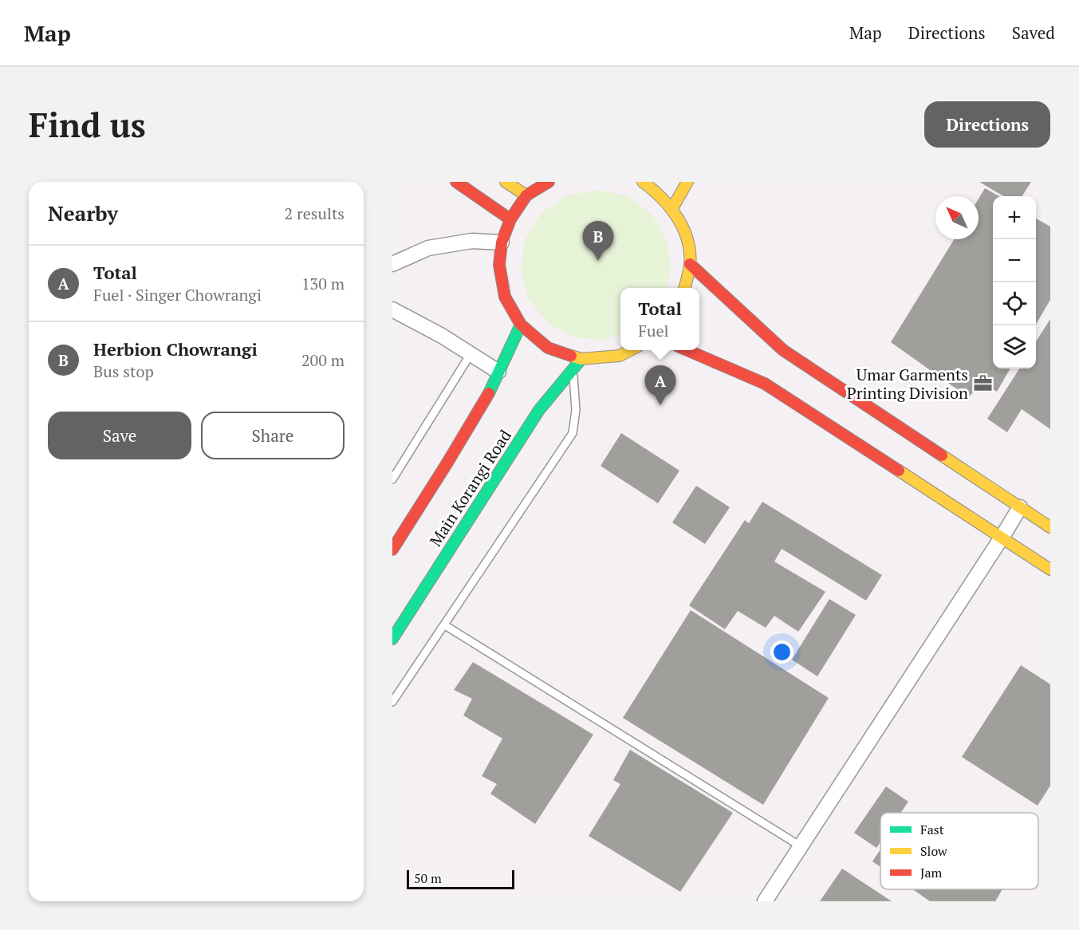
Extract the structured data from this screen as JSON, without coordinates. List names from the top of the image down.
{
  "streets": {
    "main road": ["Main Korangi Road"]
  },
  "places": {
    "office": ["Umar Garments Printing Division"]
  },
  "legend": ["Fast", "Slow", "Jam"],
  "scale_bar": "50 m",
  "north": "top left",
  "page": {
    "header": "Map",
    "nav": ["Map", "Directions", "Saved"],
    "buttons": [
      "Directions",
      ["Save", "Share"]
    ],
    "title": "Find us",
    "heading": ["Nearby", "2 results"],
    "map_buttons": ["+", "−"],
    "pins": ["B", "A"],
    "list": [
      {
        "mark": "A",
        "name": "Total",
        "note": "Fuel · Singer Chowrangi",
        "value": "130 m"
      },
      {
        "mark": "B",
        "name": "Herbion Chowrangi",
        "note": "Bus stop",
        "value": "200 m"
      }
    ],
    "popup": ["Total", "Fuel"],
    "scale": "50 m"
  }
}
